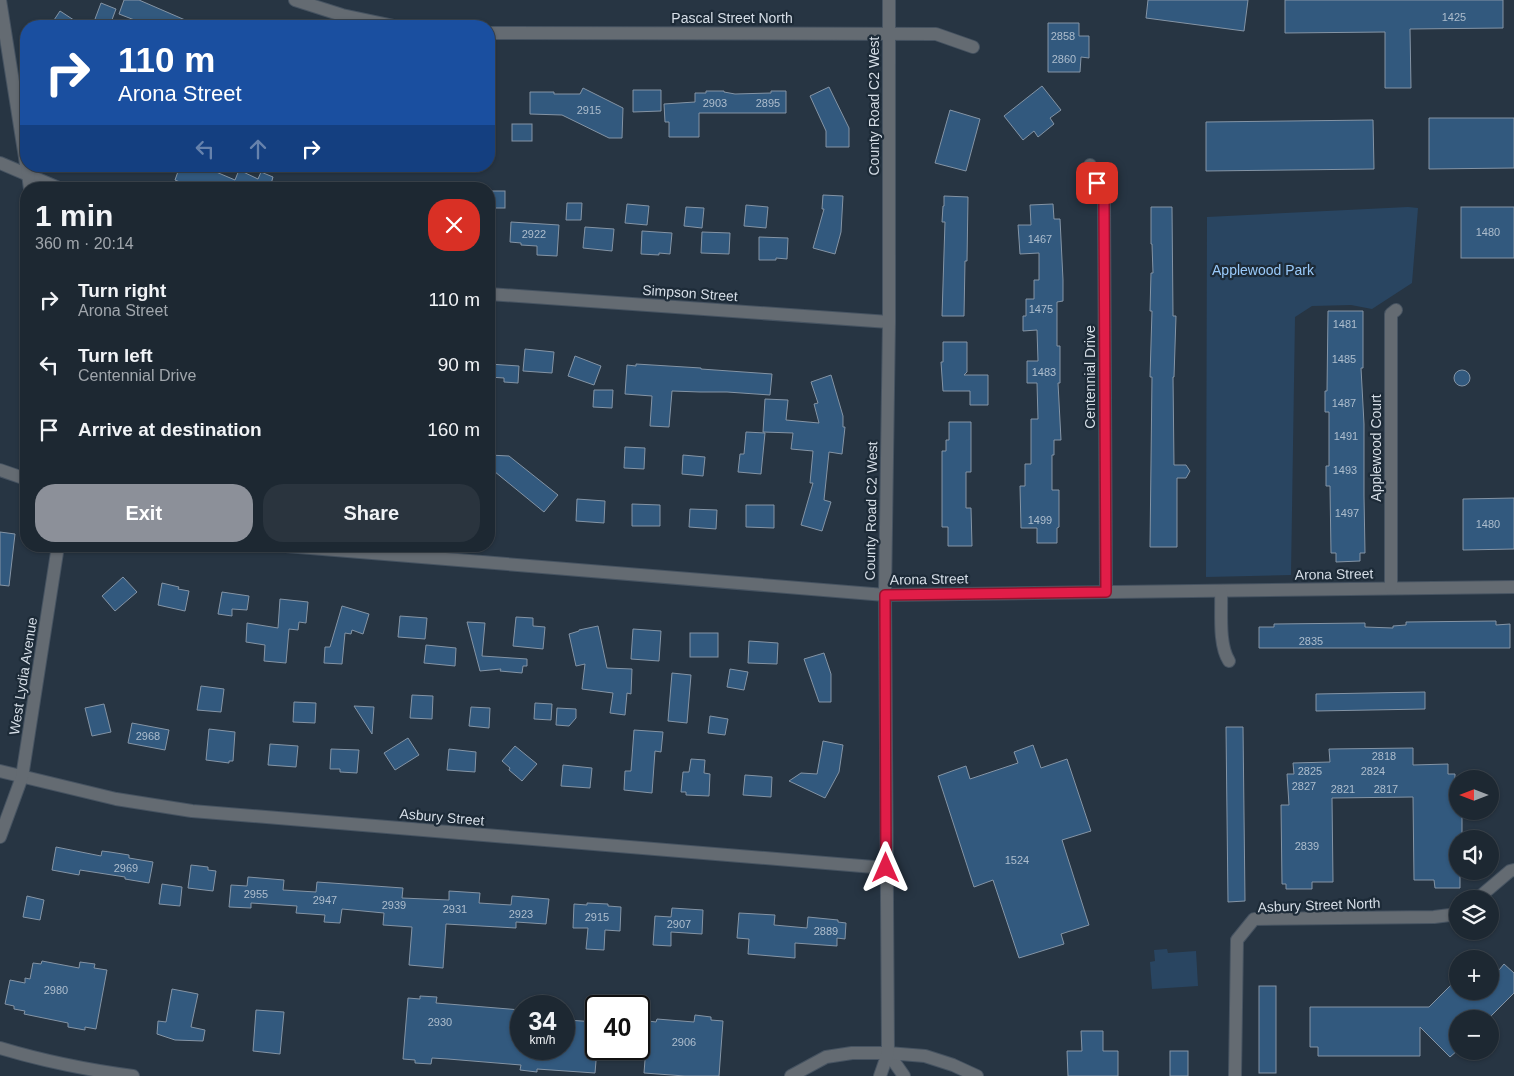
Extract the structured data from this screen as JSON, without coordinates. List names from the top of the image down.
{
  "streets": {
    "street": [
      "Pascal Street North",
      "County Road C2 West",
      "Simpson Street",
      "Centennial Drive",
      "Applewood Court",
      "Arona Street",
      "West Lydia Avenue",
      "Asbury Street",
      "Asbury Street North"
    ]
  },
  "crossings": [
    ["Pascal Street North", "County Road C2 West"],
    ["County Road C2 West", "Simpson Street"],
    ["County Road C2 West", "Arona Street"],
    ["County Road C2 West", "Asbury Street"],
    ["Centennial Drive", "Arona Street"],
    ["Applewood Court", "Arona Street"],
    ["West Lydia Avenue", "Asbury Street"]
  ],
  "parks": ["Applewood Park"],
  "house_numbers": [
    "1425",
    "2858",
    "2860",
    "2903",
    "2895",
    "2915",
    "1480",
    "2922",
    "1467",
    "1475",
    "1481",
    "1485",
    "1483",
    "1487",
    "1491",
    "1493",
    "1497",
    "1499",
    "1480",
    "2835",
    "2968",
    "2818",
    "2825",
    "2824",
    "2827",
    "2821",
    "2817",
    "2839",
    "1524",
    "2969",
    "2955",
    "2947",
    "2939",
    "2931",
    "2923",
    "2915",
    "2907",
    "2889",
    "2980",
    "2930",
    "2906"
  ],
  "north": "left",
  "page": {
    "turn": ["110 m", "Arona Street"],
    "heading": ["1 min", "360 m · 20:14"],
    "list": [
      {
        "name": "Turn right",
        "note": "Arona Street",
        "value": "110 m"
      },
      {
        "name": "Turn left",
        "note": "Centennial Drive",
        "value": "90 m"
      },
      {
        "name": "Arrive at destination",
        "value": "160 m"
      }
    ],
    "buttons": ["Exit", "Share"],
    "map_buttons": ["+", "−"],
    "speed": "34 km/h",
    "limit": "40"
  }
}
